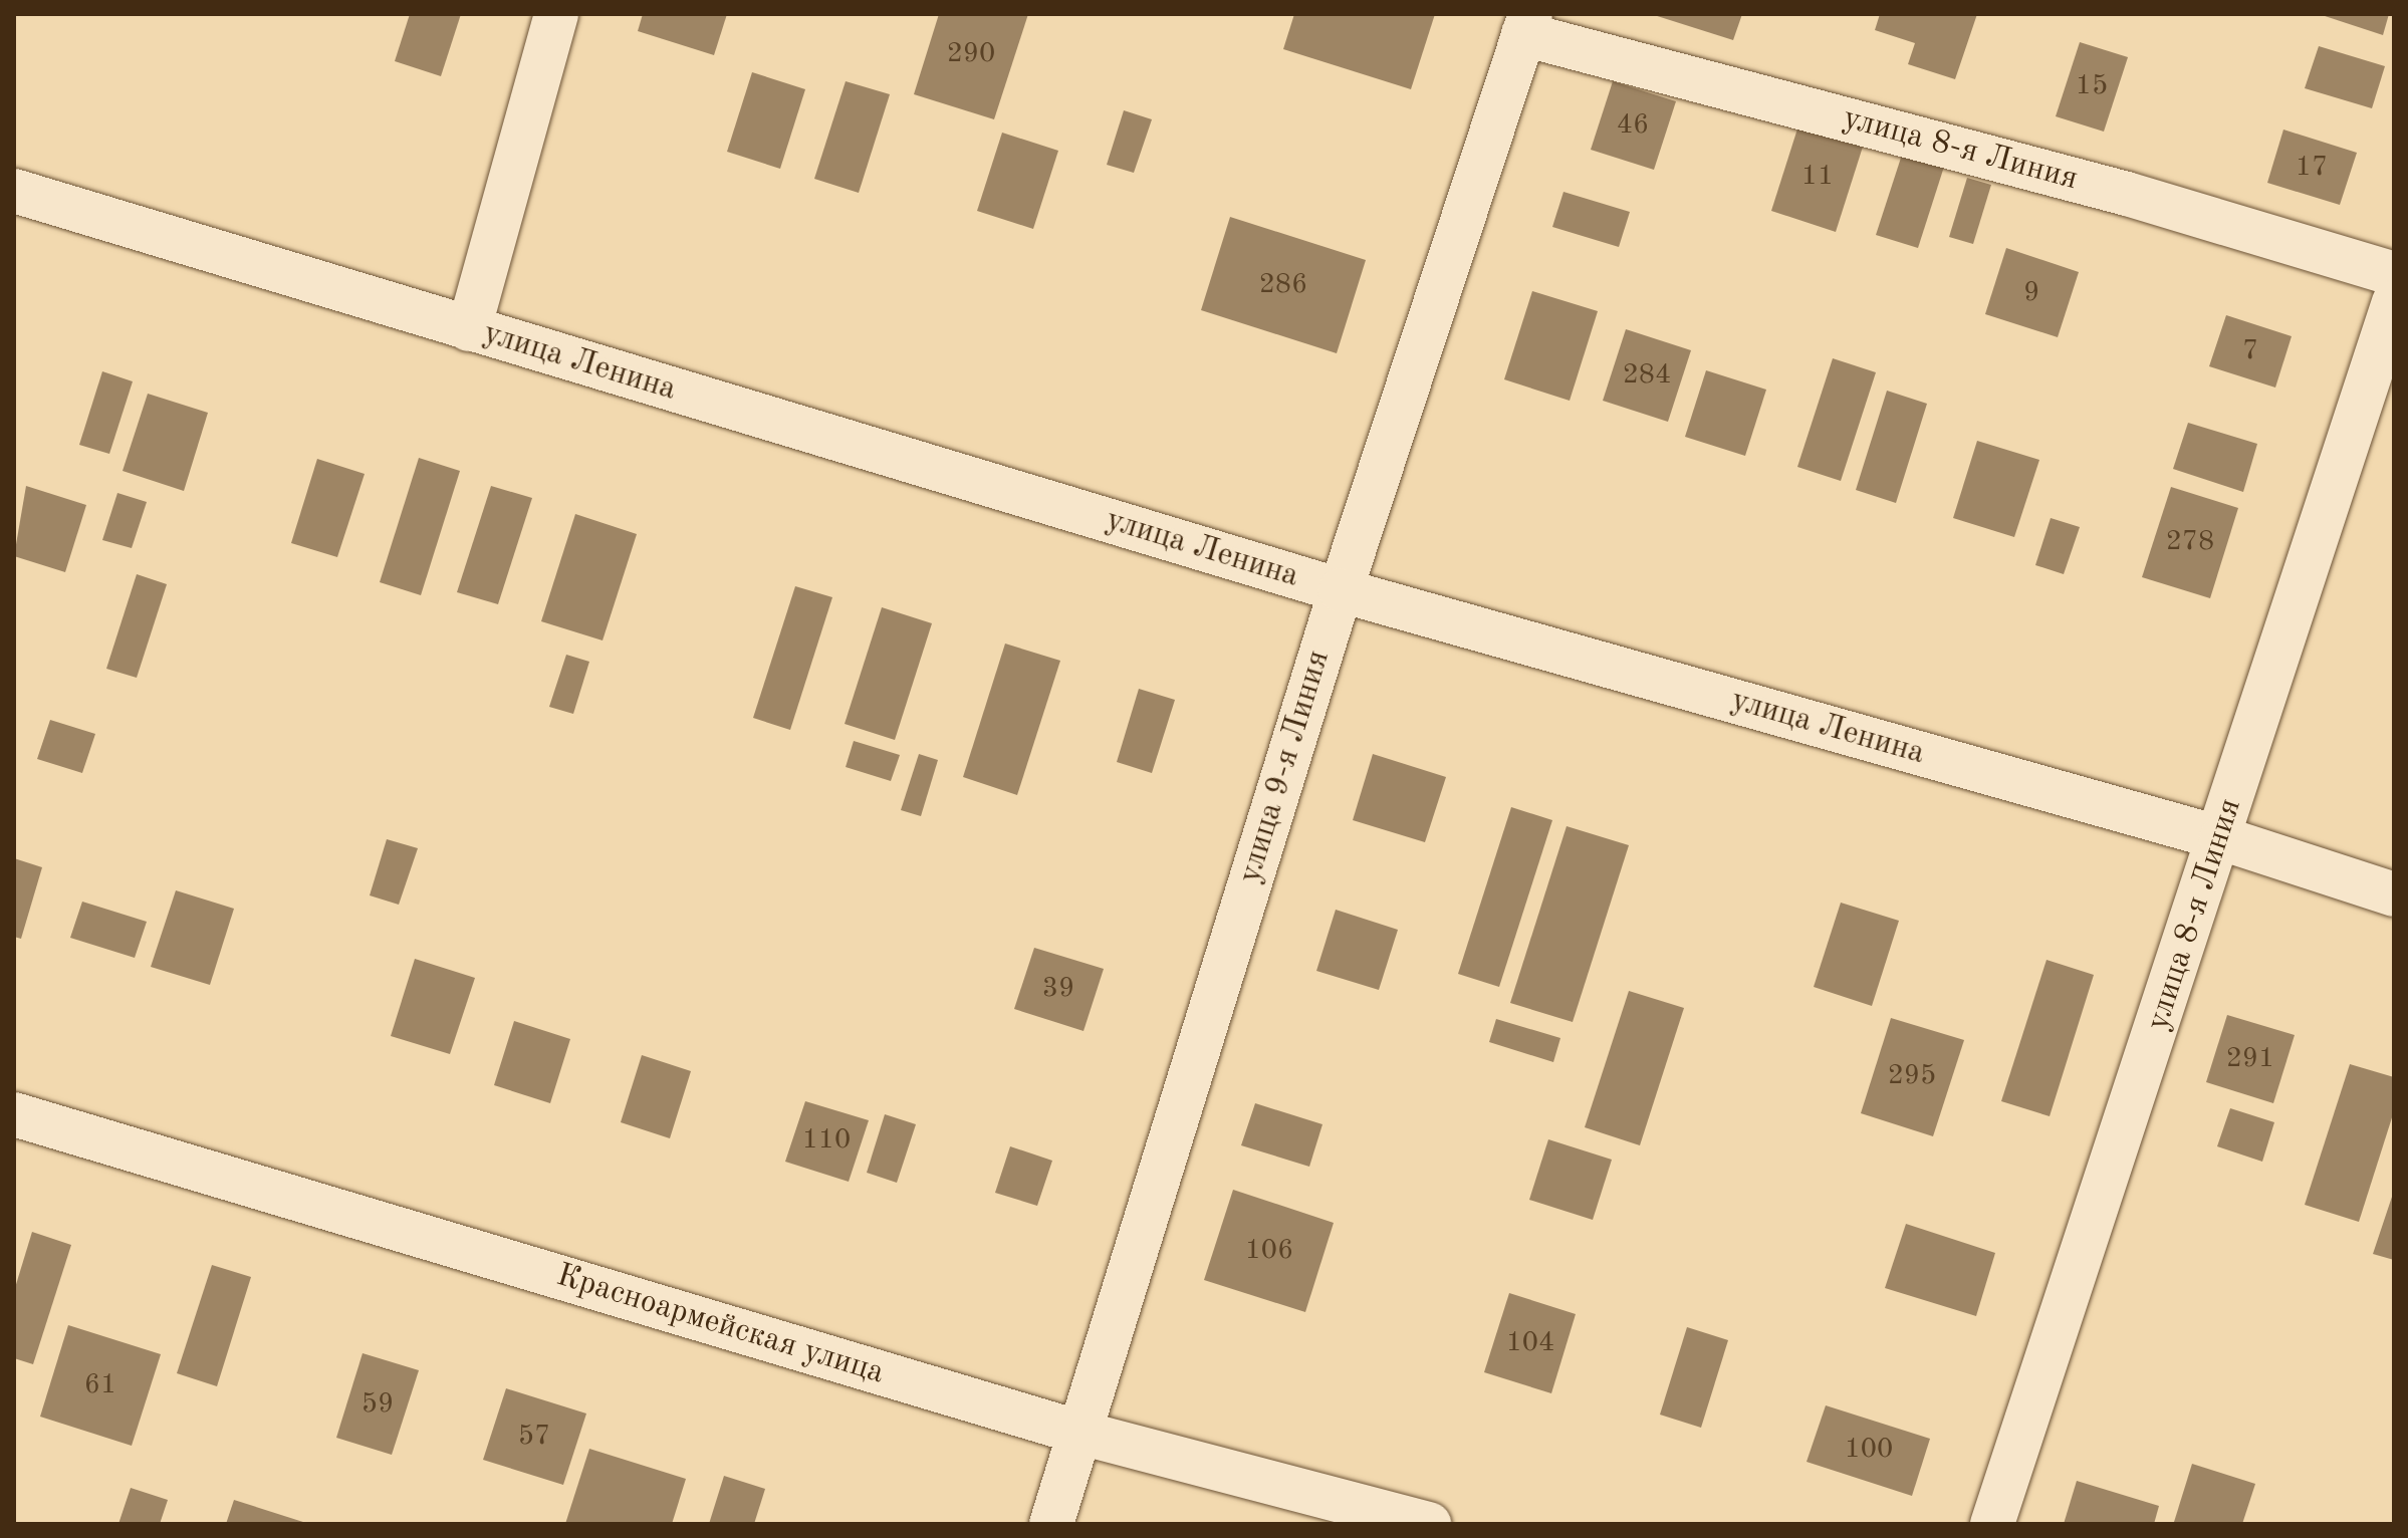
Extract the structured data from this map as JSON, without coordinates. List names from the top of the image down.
{
  "streets": {
    "street": [
      "улица 8-я Линия",
      "улица Ленина",
      "улица 9-я Линия",
      "Красноармейская улица"
    ]
  },
  "crossings": [
    ["улица 8-я Линия", "улица Ленина"],
    ["улица 8-я Линия", "улица 9-я Линия"],
    ["улица Ленина", "улица 9-я Линия"],
    ["улица 9-я Линия", "Красноармейская улица"]
  ],
  "house_numbers": [
    "290",
    "15",
    "46",
    "17",
    "11",
    "286",
    "9",
    "7",
    "284",
    "278",
    "39",
    "291",
    "295",
    "110",
    "106",
    "104",
    "61",
    "59",
    "57",
    "100"
  ]
}
